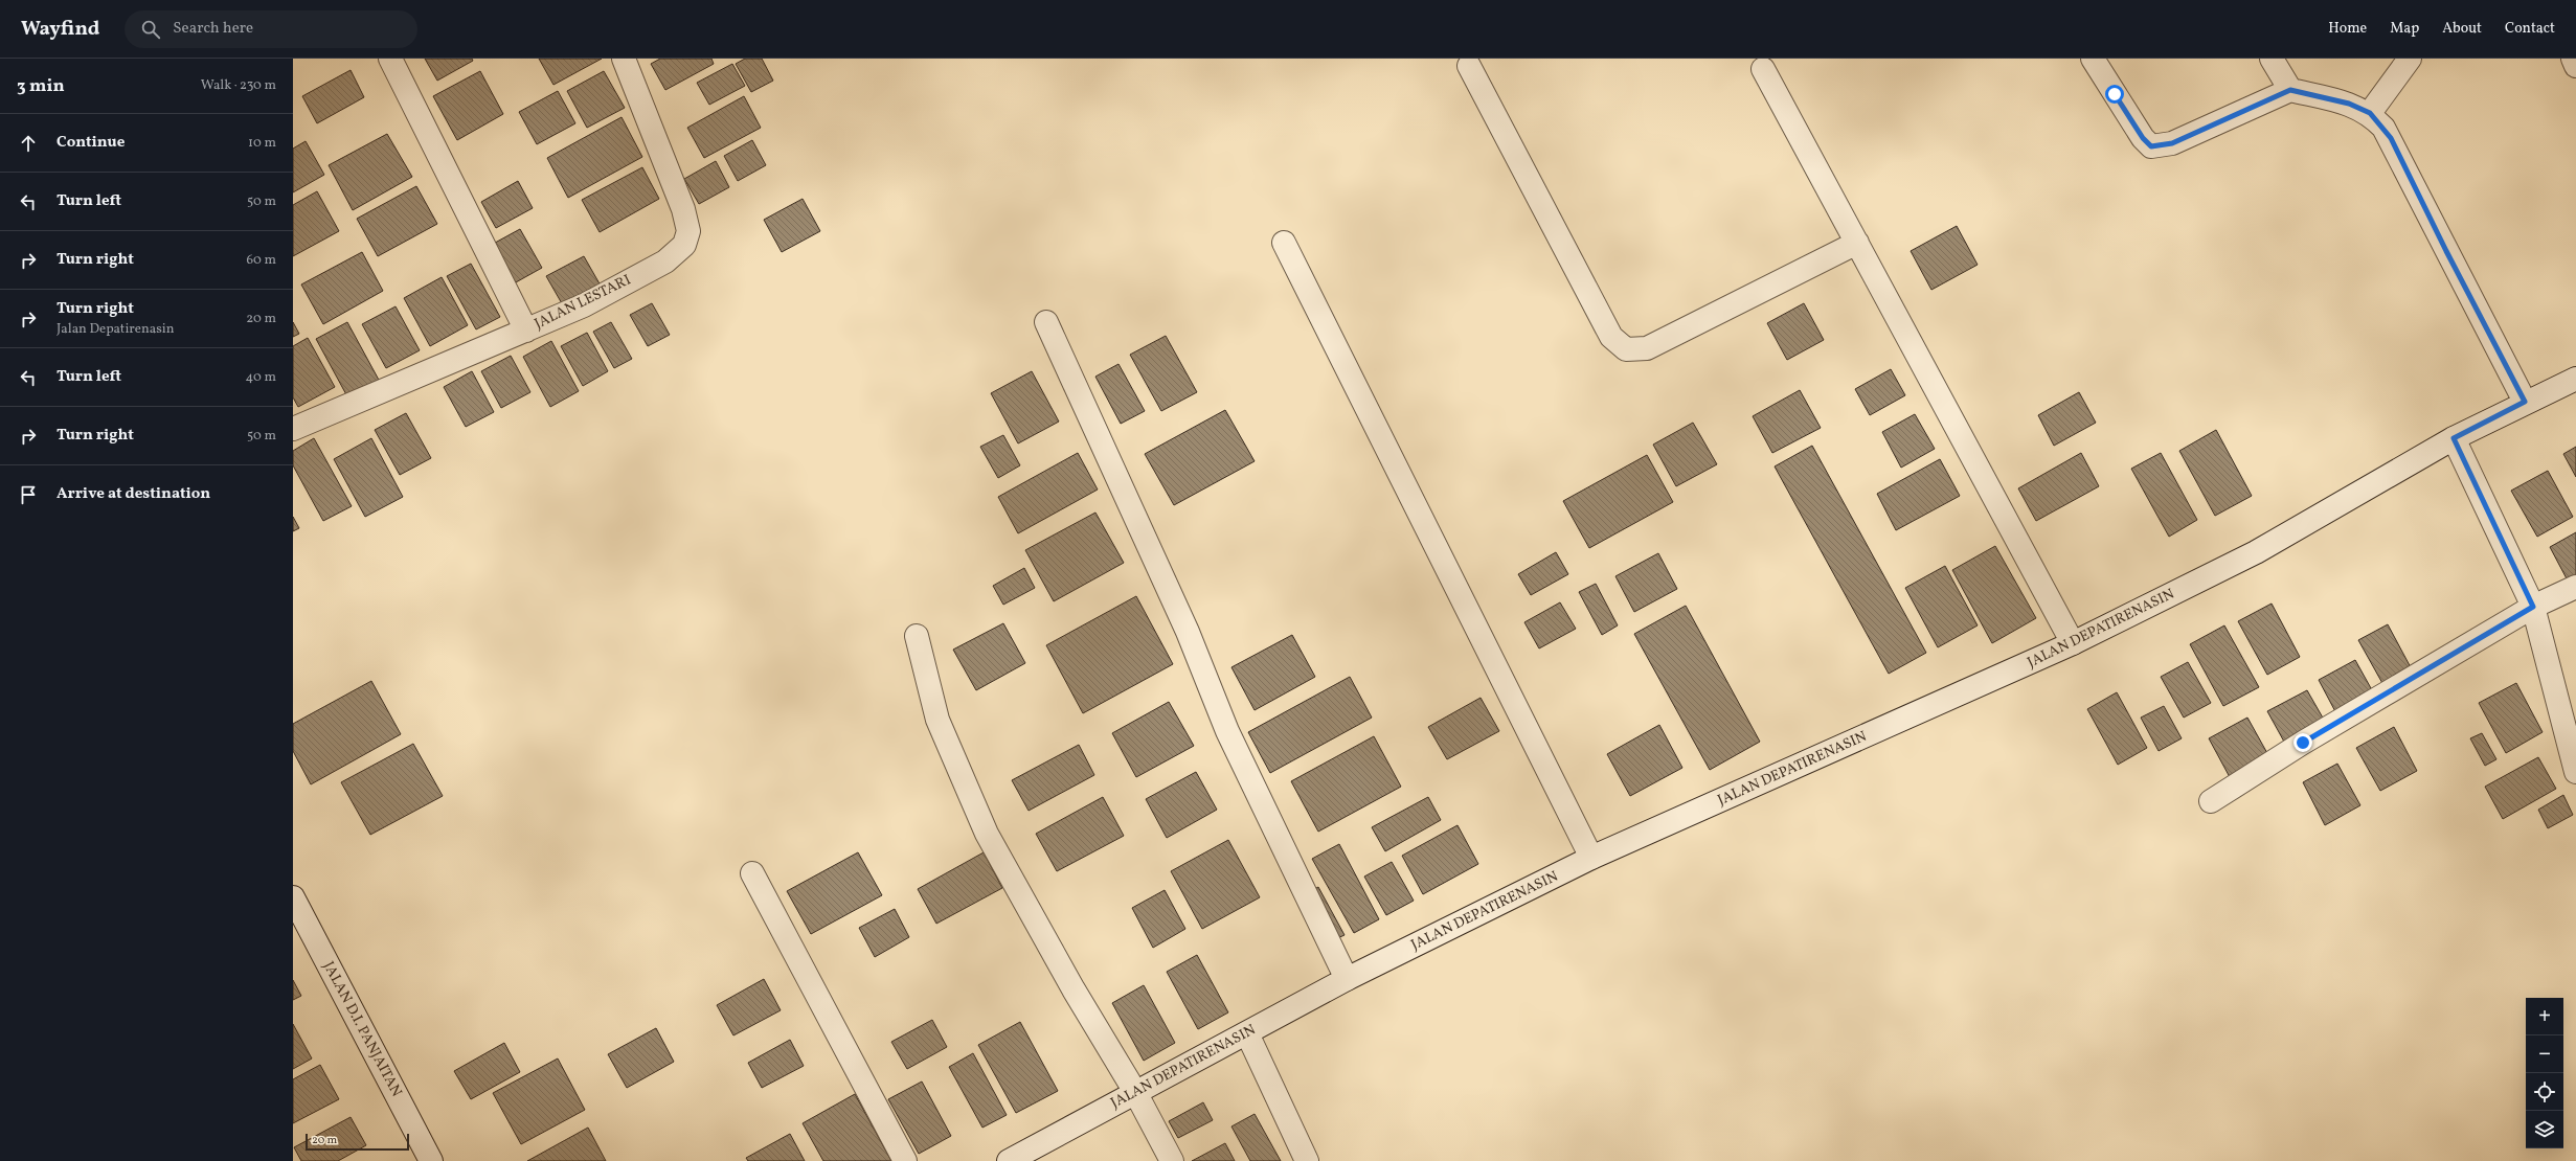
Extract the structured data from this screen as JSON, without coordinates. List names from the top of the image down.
{
  "streets": {
    "street": ["JALAN LESTARI", "JALAN DEPATIRENASIN", "JALAN D.I. PANJAITAN"]
  },
  "scale_bar": "20 m",
  "page": {
    "header": "Wayfind",
    "search": "Search here",
    "nav": [
      "Home",
      "Map",
      "About",
      "Contact"
    ],
    "heading": ["3 min", "Walk · 230 m"],
    "list": [
      ["Continue", "10 m"],
      ["Turn left", "50 m"],
      ["Turn right", "60 m"],
      ["Turn right", "Jalan Depatirenasin", "20 m"],
      ["Turn left", "40 m"],
      ["Turn right", "50 m"],
      "Arrive at destination"
    ],
    "map_buttons": ["+", "−"],
    "scale": "20 m"
  }
}
